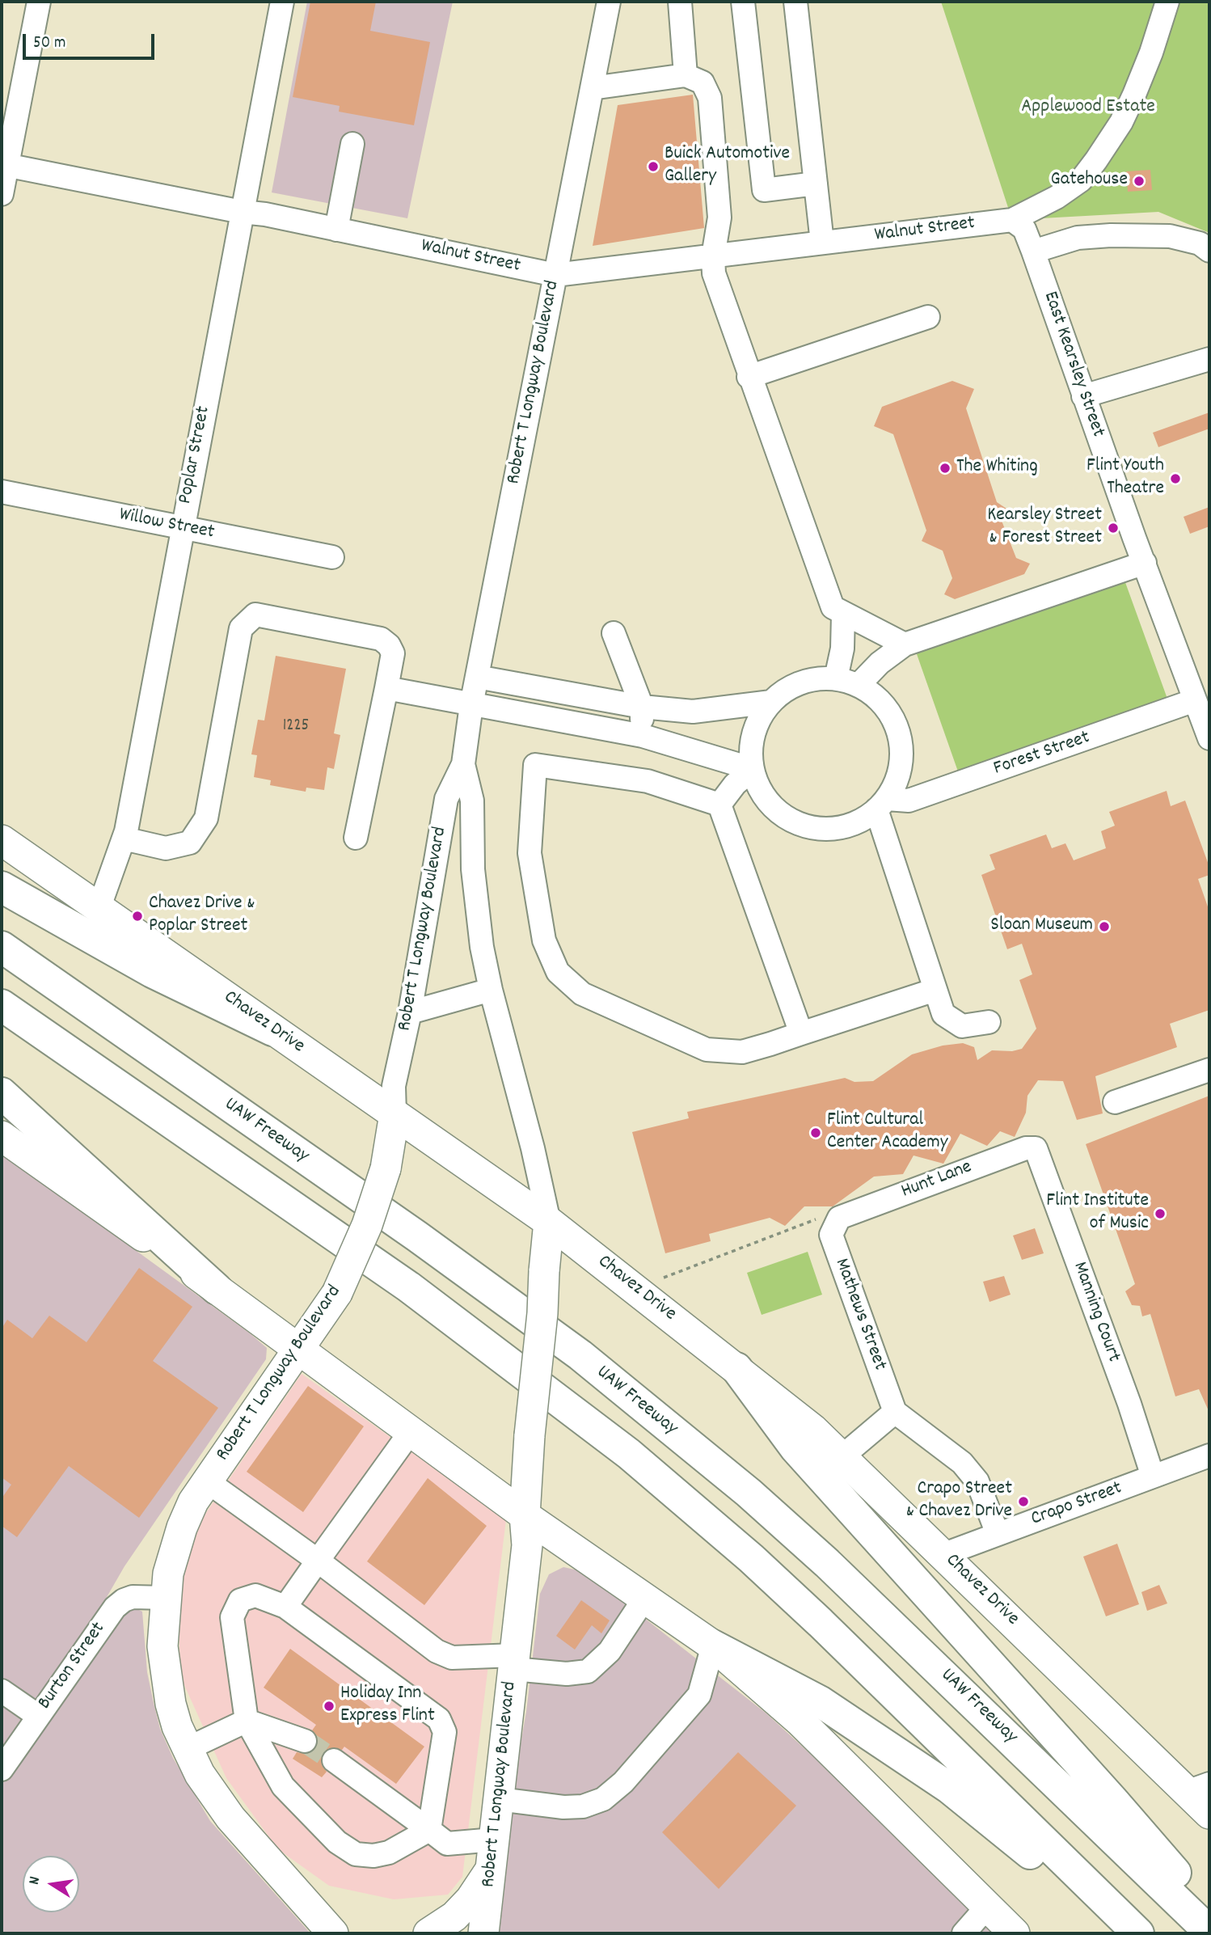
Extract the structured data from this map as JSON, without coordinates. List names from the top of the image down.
{
  "streets": {
    "highway": ["UAW Freeway"],
    "main road": ["Robert T Longway Boulevard", "Chavez Drive"],
    "street": [
      "Walnut Street",
      "East Kearsley Street",
      "Poplar Street",
      "Willow Street",
      "Forest Street",
      "Hunt Lane",
      "Manning Court",
      "Mathews Street",
      "Crapo Street",
      "Burton Street"
    ]
  },
  "crossings": [
    ["Walnut Street", "East Kearsley Street"],
    ["Walnut Street", "Robert T Longway Boulevard"],
    ["Walnut Street", "Poplar Street"],
    ["East Kearsley Street", "Forest Street"],
    ["Robert T Longway Boulevard", "Chavez Drive"],
    ["Robert T Longway Boulevard", "Burton Street"],
    ["Poplar Street", "Willow Street"],
    ["Poplar Street", "Chavez Drive"],
    ["Chavez Drive", "Crapo Street"],
    ["Hunt Lane", "Manning Court"],
    ["Hunt Lane", "Mathews Street"],
    ["Manning Court", "Crapo Street"]
  ],
  "parks": ["Applewood Estate"],
  "places": [
    "Buick Automotive Gallery",
    "Gatehouse",
    "The Whiting",
    "Flint Youth Theatre",
    "Kearsley Street & Forest Street",
    "Chavez Drive & Poplar Street",
    "Sloan Museum",
    "Flint Cultural Center Academy",
    "Flint Institute of Music",
    "Crapo Street & Chavez Drive",
    "Holiday Inn Express Flint"
  ],
  "house_numbers": ["1225"],
  "scale_bar": "50 m",
  "north": "left"
}
